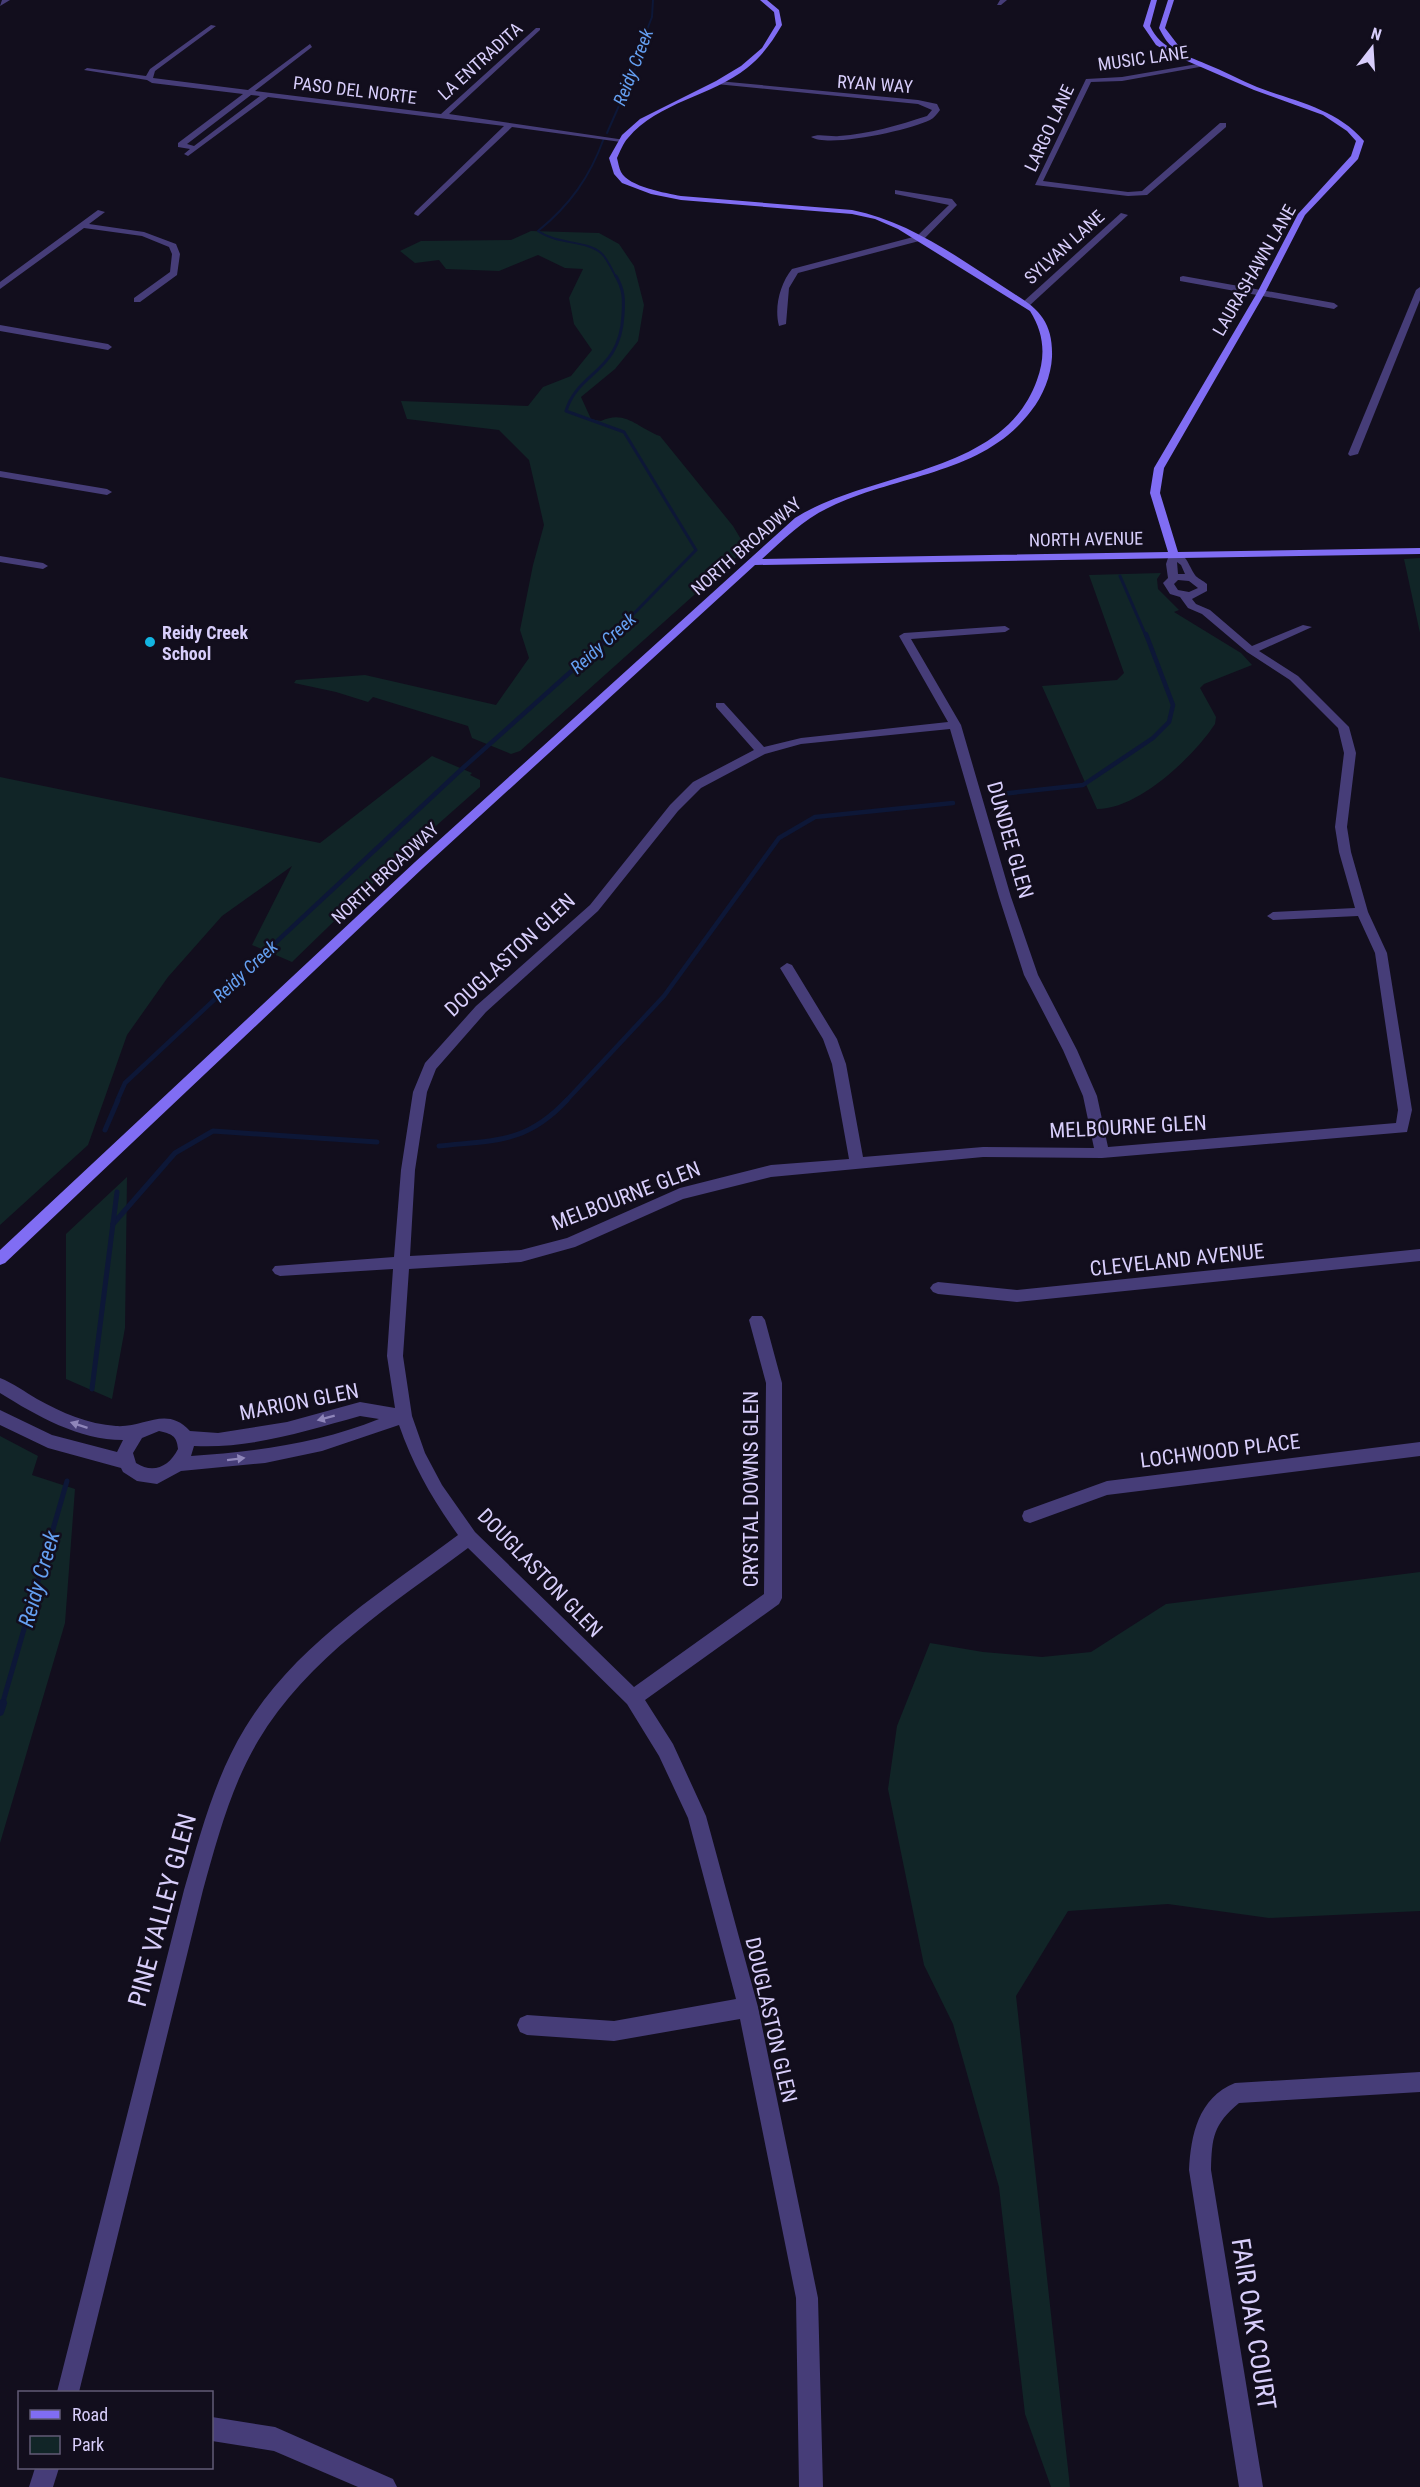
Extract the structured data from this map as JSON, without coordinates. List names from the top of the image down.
{
  "streets": {
    "street": [
      "MUSIC LANE",
      "LA ENTRADITA",
      "RYAN WAY",
      "PASO DEL NORTE",
      "LARGO LANE",
      "SYLVAN LANE",
      "LAURASHAWN LANE",
      "NORTH AVENUE",
      "NORTH BROADWAY",
      "DUNDEE GLEN",
      "DOUGLASTON GLEN",
      "MELBOURNE GLEN",
      "CLEVELAND AVENUE",
      "MARION GLEN",
      "LOCHWOOD PLACE",
      "CRYSTAL DOWNS GLEN",
      "PINE VALLEY GLEN",
      "FAIR OAK COURT"
    ]
  },
  "crossings": [
    ["MUSIC LANE", "LARGO LANE"],
    ["MUSIC LANE", "LAURASHAWN LANE"],
    ["LA ENTRADITA", "PASO DEL NORTE"],
    ["PASO DEL NORTE", "NORTH BROADWAY"],
    ["SYLVAN LANE", "NORTH BROADWAY"],
    ["LAURASHAWN LANE", "NORTH AVENUE"],
    ["LAURASHAWN LANE", "MELBOURNE GLEN"],
    ["NORTH AVENUE", "NORTH BROADWAY"],
    ["NORTH AVENUE", "MELBOURNE GLEN"],
    ["DUNDEE GLEN", "DOUGLASTON GLEN"],
    ["DUNDEE GLEN", "MELBOURNE GLEN"],
    ["DOUGLASTON GLEN", "MELBOURNE GLEN"],
    ["DOUGLASTON GLEN", "MARION GLEN"],
    ["DOUGLASTON GLEN", "CRYSTAL DOWNS GLEN"],
    ["DOUGLASTON GLEN", "PINE VALLEY GLEN"]
  ],
  "water": ["Reidy Creek"],
  "places": ["Reidy Creek School"],
  "legend": ["Road", "Park"],
  "north": "top"
}
